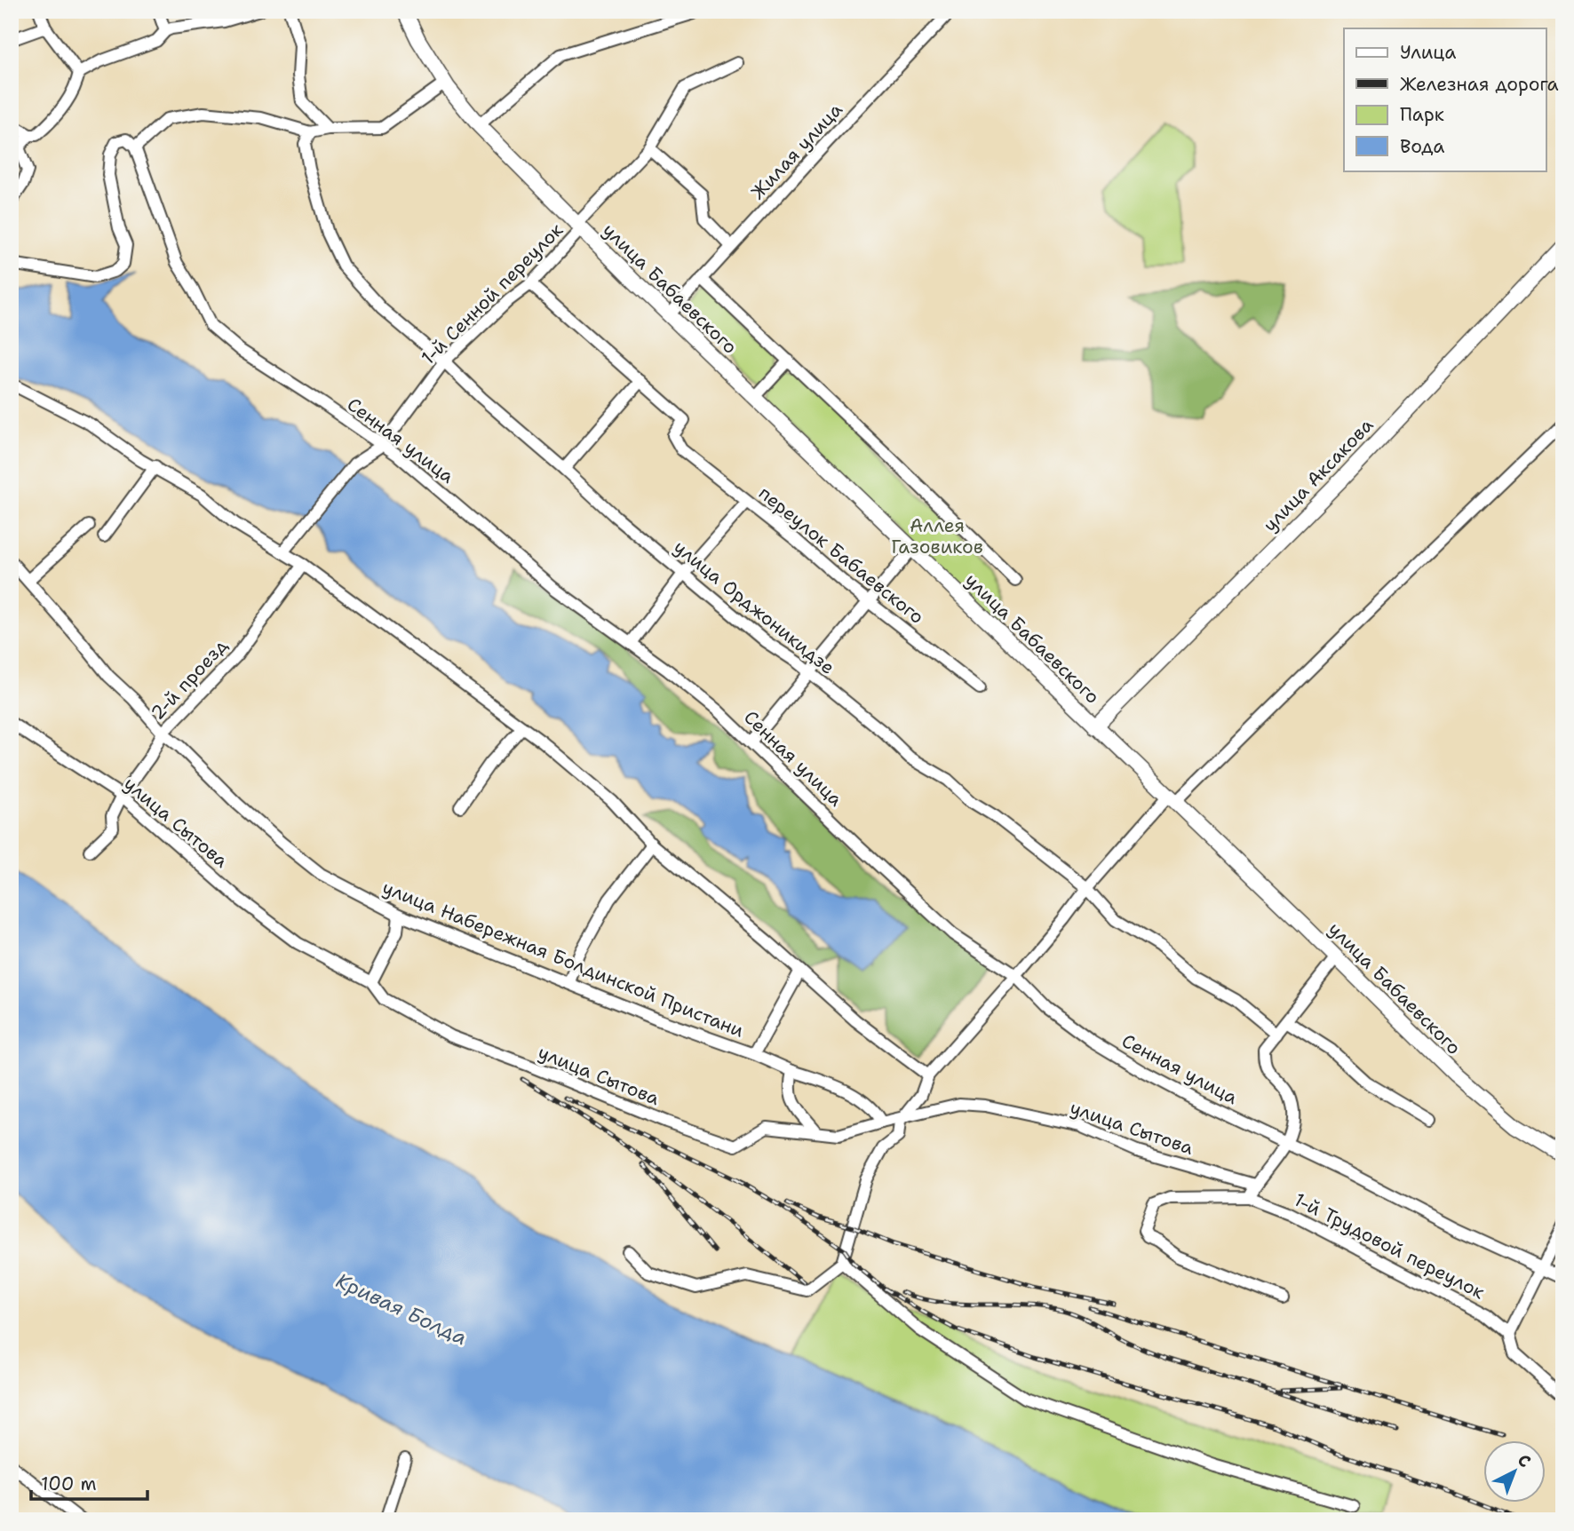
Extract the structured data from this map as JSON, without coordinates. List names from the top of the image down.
{
  "streets": {
    "main road": ["улица Бабаевского", "улица Аксакова"],
    "street": [
      "Жилая улица",
      "1-й Сенной переулок",
      "Сенная улица",
      "переулок Бабаевского",
      "улица Орджоникидзе",
      "2-й проезд",
      "улица Сытова",
      "улица Набережная Болдинской Пристани",
      "1-й Трудовой переулок"
    ]
  },
  "crossings": [
    ["Жилая улица", "улица Бабаевского"],
    ["улица Бабаевского", "1-й Сенной переулок"],
    ["улица Бабаевского", "улица Аксакова"],
    ["1-й Сенной переулок", "Сенная улица"],
    ["1-й Сенной переулок", "улица Орджоникидзе"],
    ["2-й проезд", "улица Сытова"],
    ["2-й проезд", "улица Набережная Болдинской Пристани"],
    ["улица Сытова", "улица Набережная Болдинской Пристани"]
  ],
  "water": ["Кривая Болда"],
  "parks": ["Аллея Газовиков"],
  "legend": [
    "Улица",
    "Железная дорога",
    "Парк",
    "Вода"
  ],
  "scale_bar": "100 m",
  "north": "top right"
}
